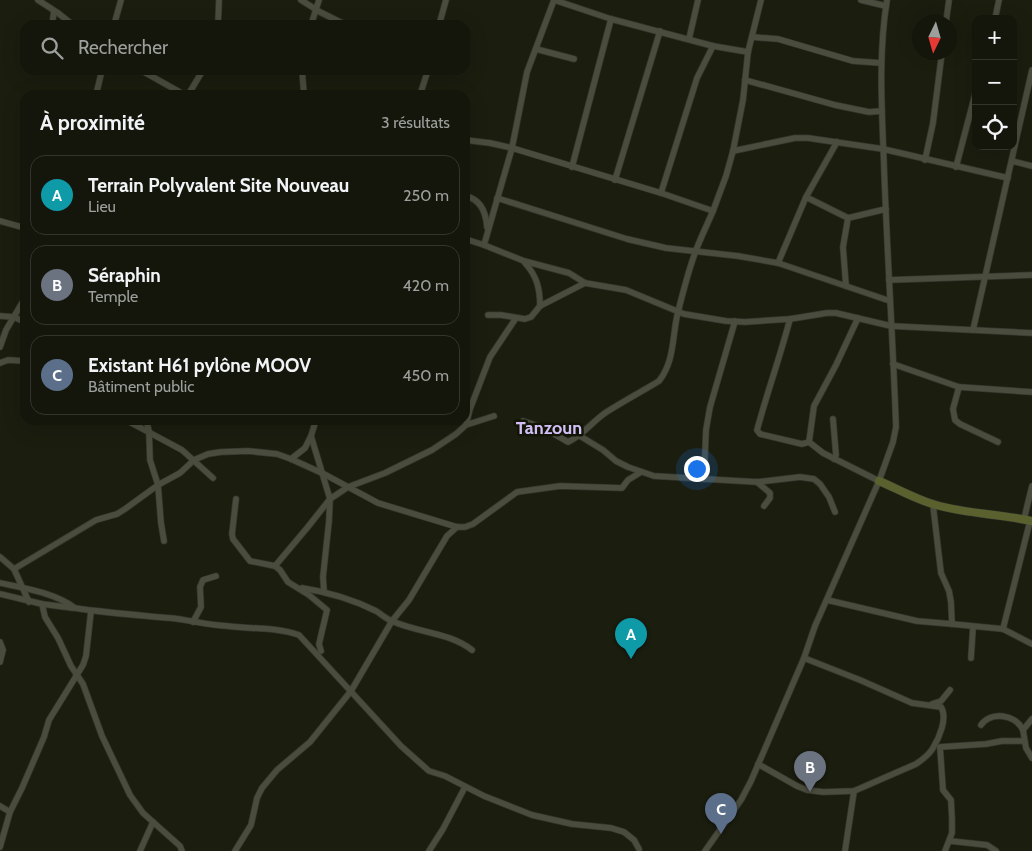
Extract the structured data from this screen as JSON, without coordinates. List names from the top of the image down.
{
  "districts": ["Tanzoun"],
  "north": "bottom",
  "page": {
    "map_buttons": ["+", "−"],
    "search": "Rechercher",
    "heading": ["À proximité", "3 résultats"],
    "list": [
      {
        "mark": "A",
        "name": "Terrain Polyvalent Site Nouveau",
        "note": "Lieu",
        "value": "250 m"
      },
      {
        "mark": "B",
        "name": "Séraphin",
        "note": "Temple",
        "value": "420 m"
      },
      {
        "mark": "C",
        "name": "Existant H61 pylône MOOV",
        "note": "Bâtiment public",
        "value": "450 m"
      }
    ],
    "pins": ["A", "B", "C"]
  }
}
